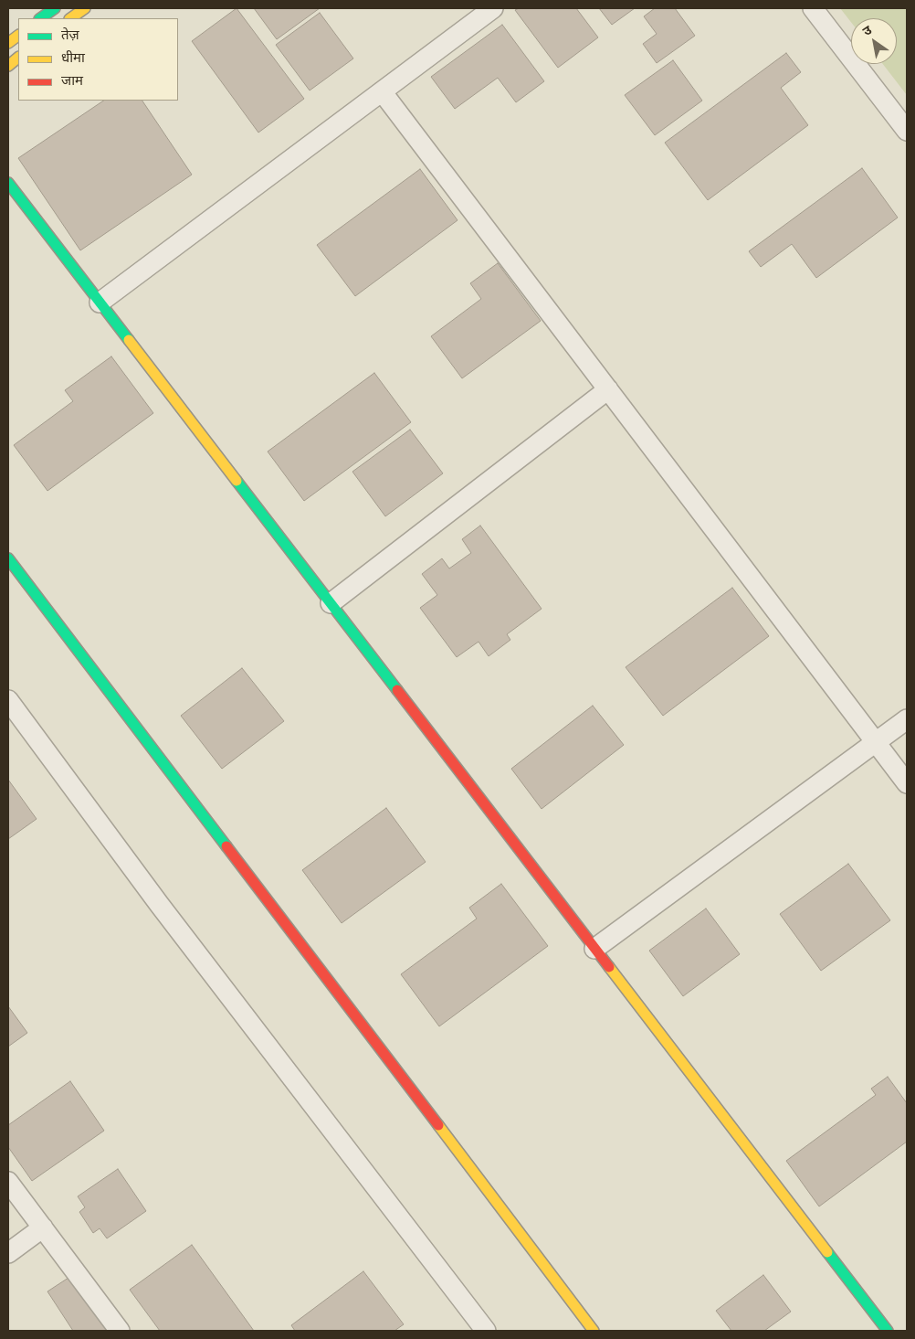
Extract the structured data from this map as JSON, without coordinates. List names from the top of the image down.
{
  "legend": ["तेज़", "धीमा", "जाम"],
  "north": "top left"
}
